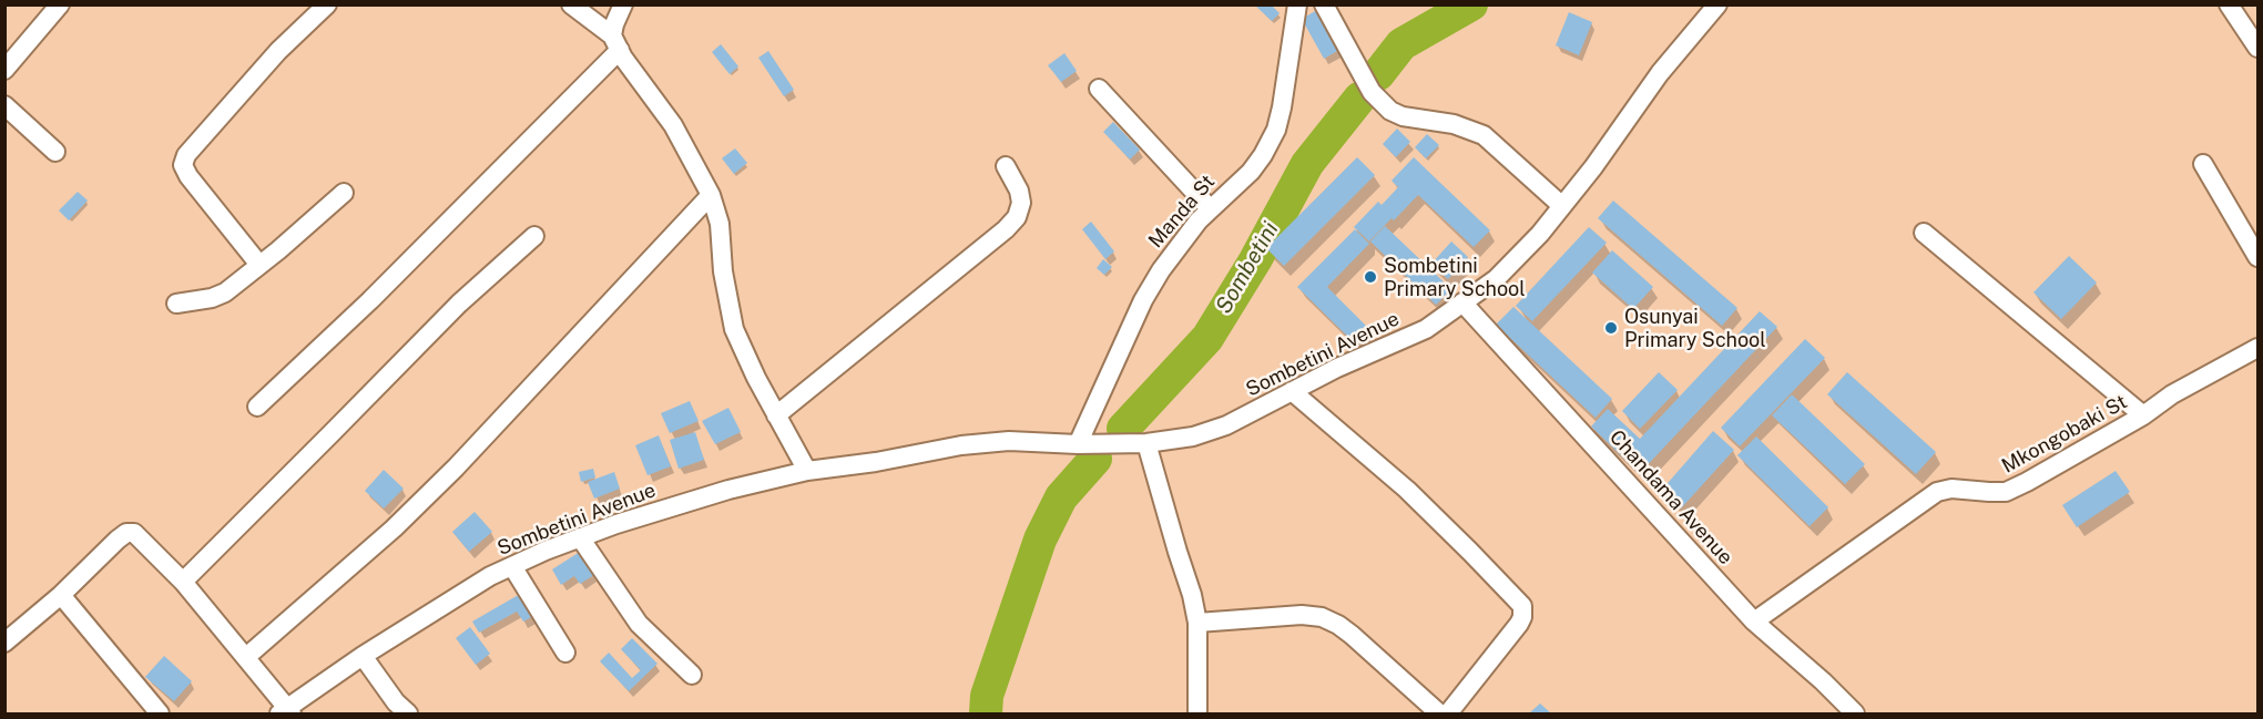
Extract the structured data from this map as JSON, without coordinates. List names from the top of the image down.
{
  "streets": {
    "street": [
      "Manda St",
      "Sombetini Avenue",
      "Mkongobaki St",
      "Chandama Avenue"
    ]
  },
  "crossings": [
    ["Manda St", "Sombetini Avenue"],
    ["Sombetini Avenue", "Chandama Avenue"],
    ["Mkongobaki St", "Chandama Avenue"]
  ],
  "water": ["Sombetini"],
  "places": ["Sombetini Primary School", "Osunyai Primary School"]
}
